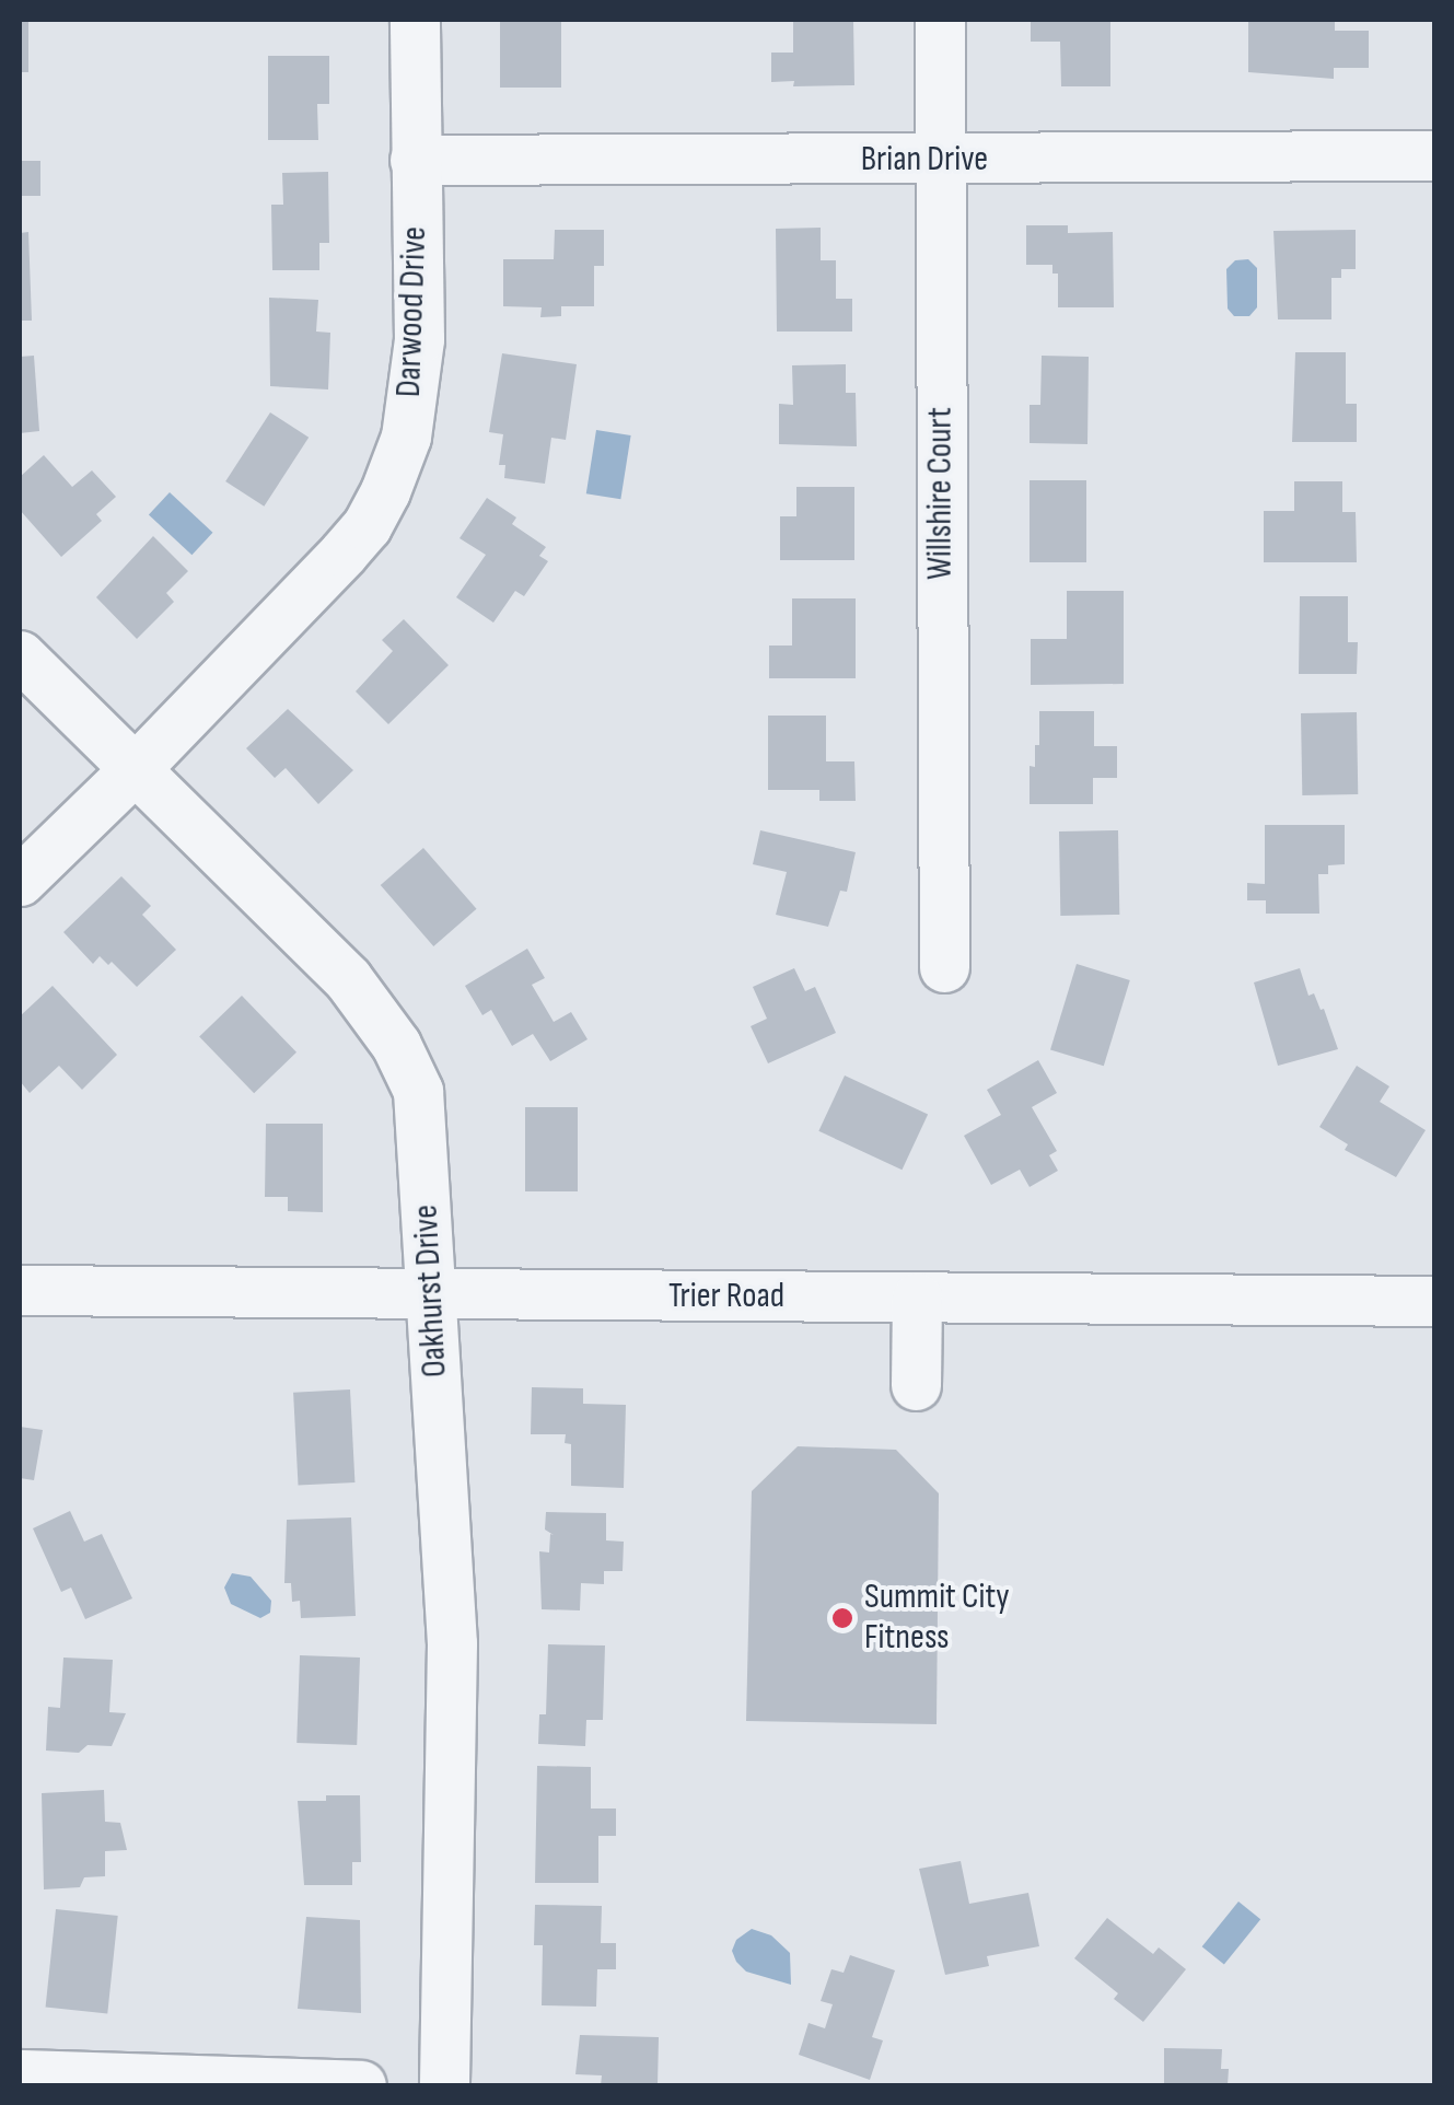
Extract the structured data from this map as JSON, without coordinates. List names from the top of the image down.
{
  "streets": {
    "street": [
      "Brian Drive",
      "Darwood Drive",
      "Willshire Court",
      "Oakhurst Drive",
      "Trier Road"
    ]
  },
  "crossings": [
    ["Brian Drive", "Darwood Drive"],
    ["Brian Drive", "Willshire Court"],
    ["Darwood Drive", "Oakhurst Drive"],
    ["Oakhurst Drive", "Trier Road"]
  ],
  "places": ["Summit City Fitness"]
}
